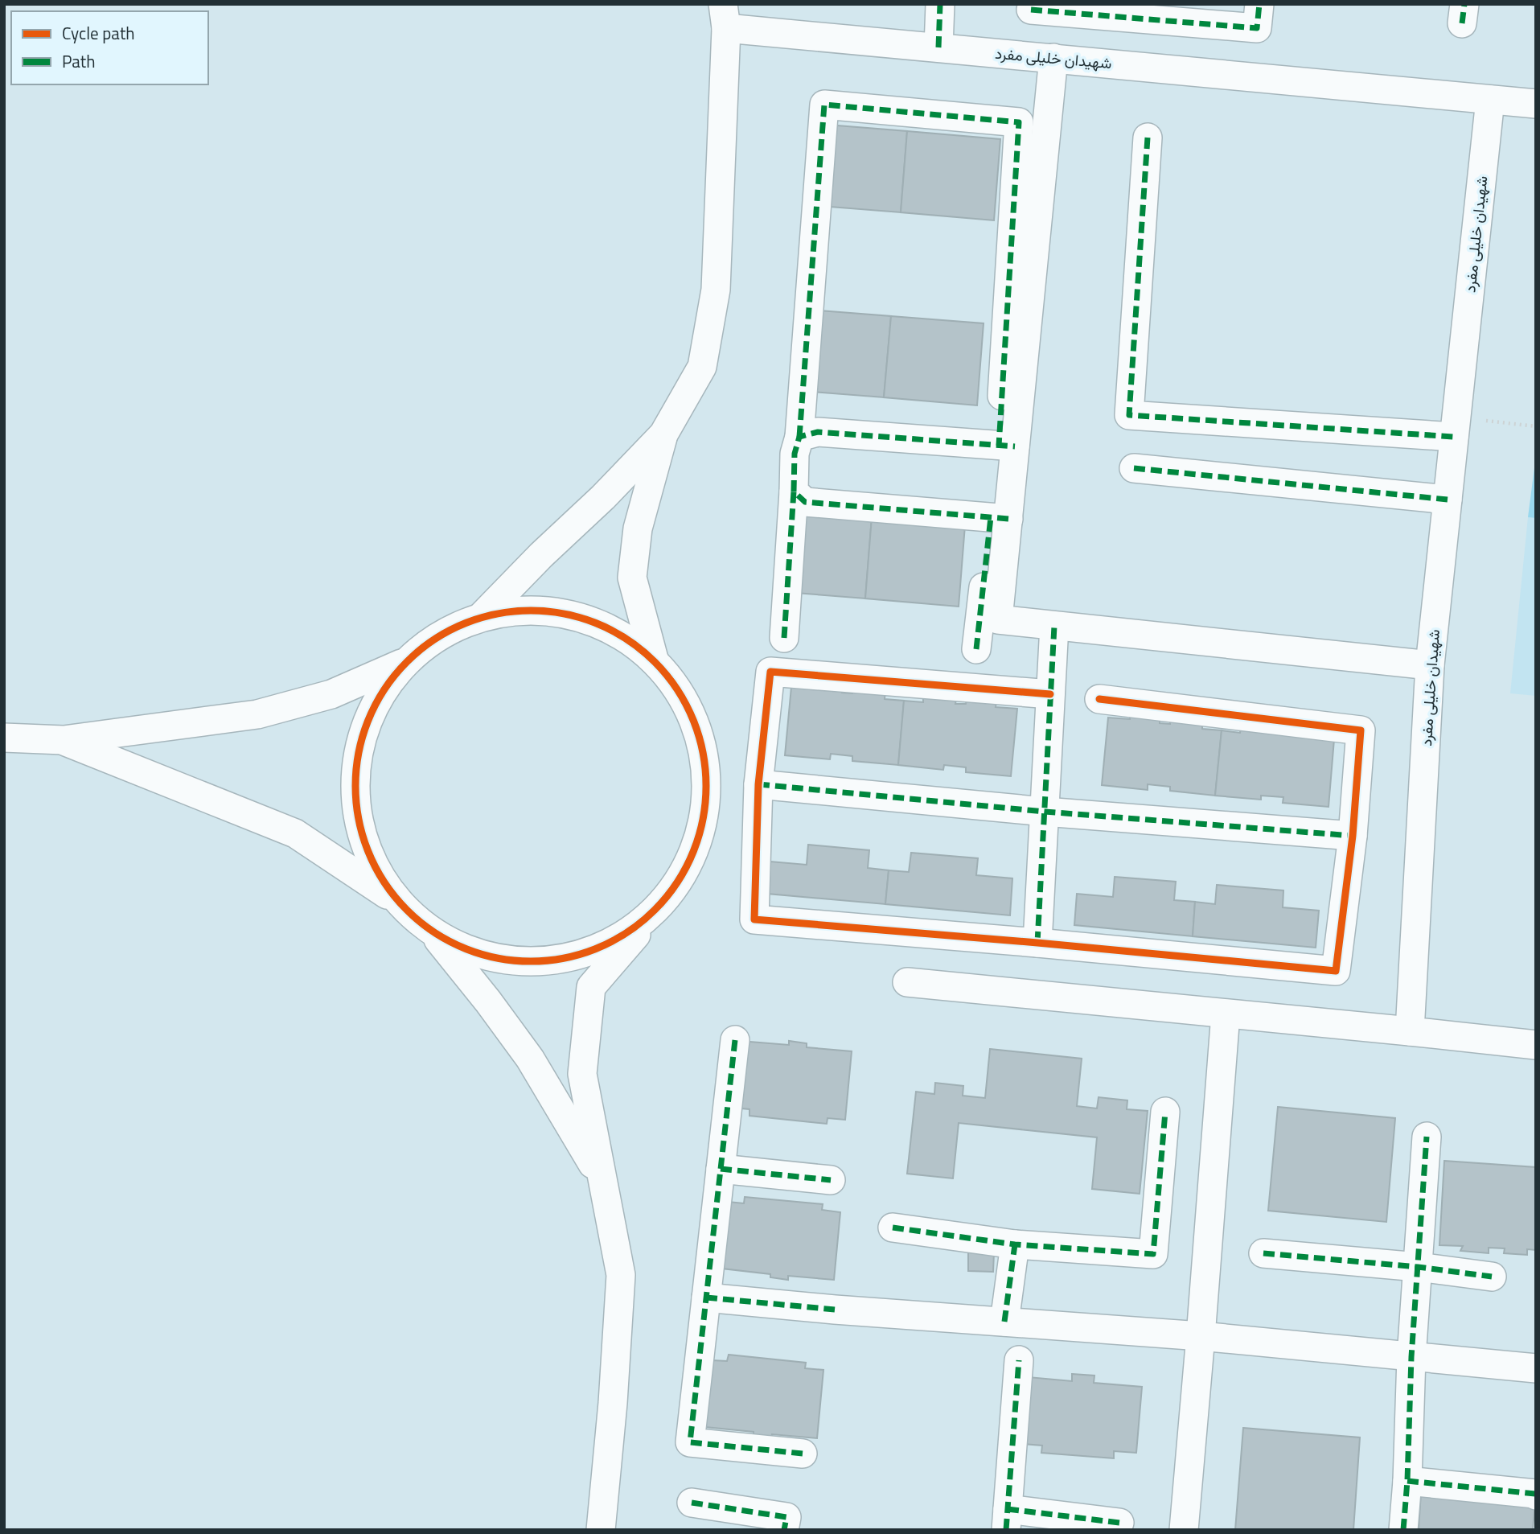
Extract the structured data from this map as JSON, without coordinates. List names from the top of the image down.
{
  "streets": {
    "street": ["شهیدان خلیلی مفرد"]
  },
  "legend": ["Cycle path", "Path"]
}
